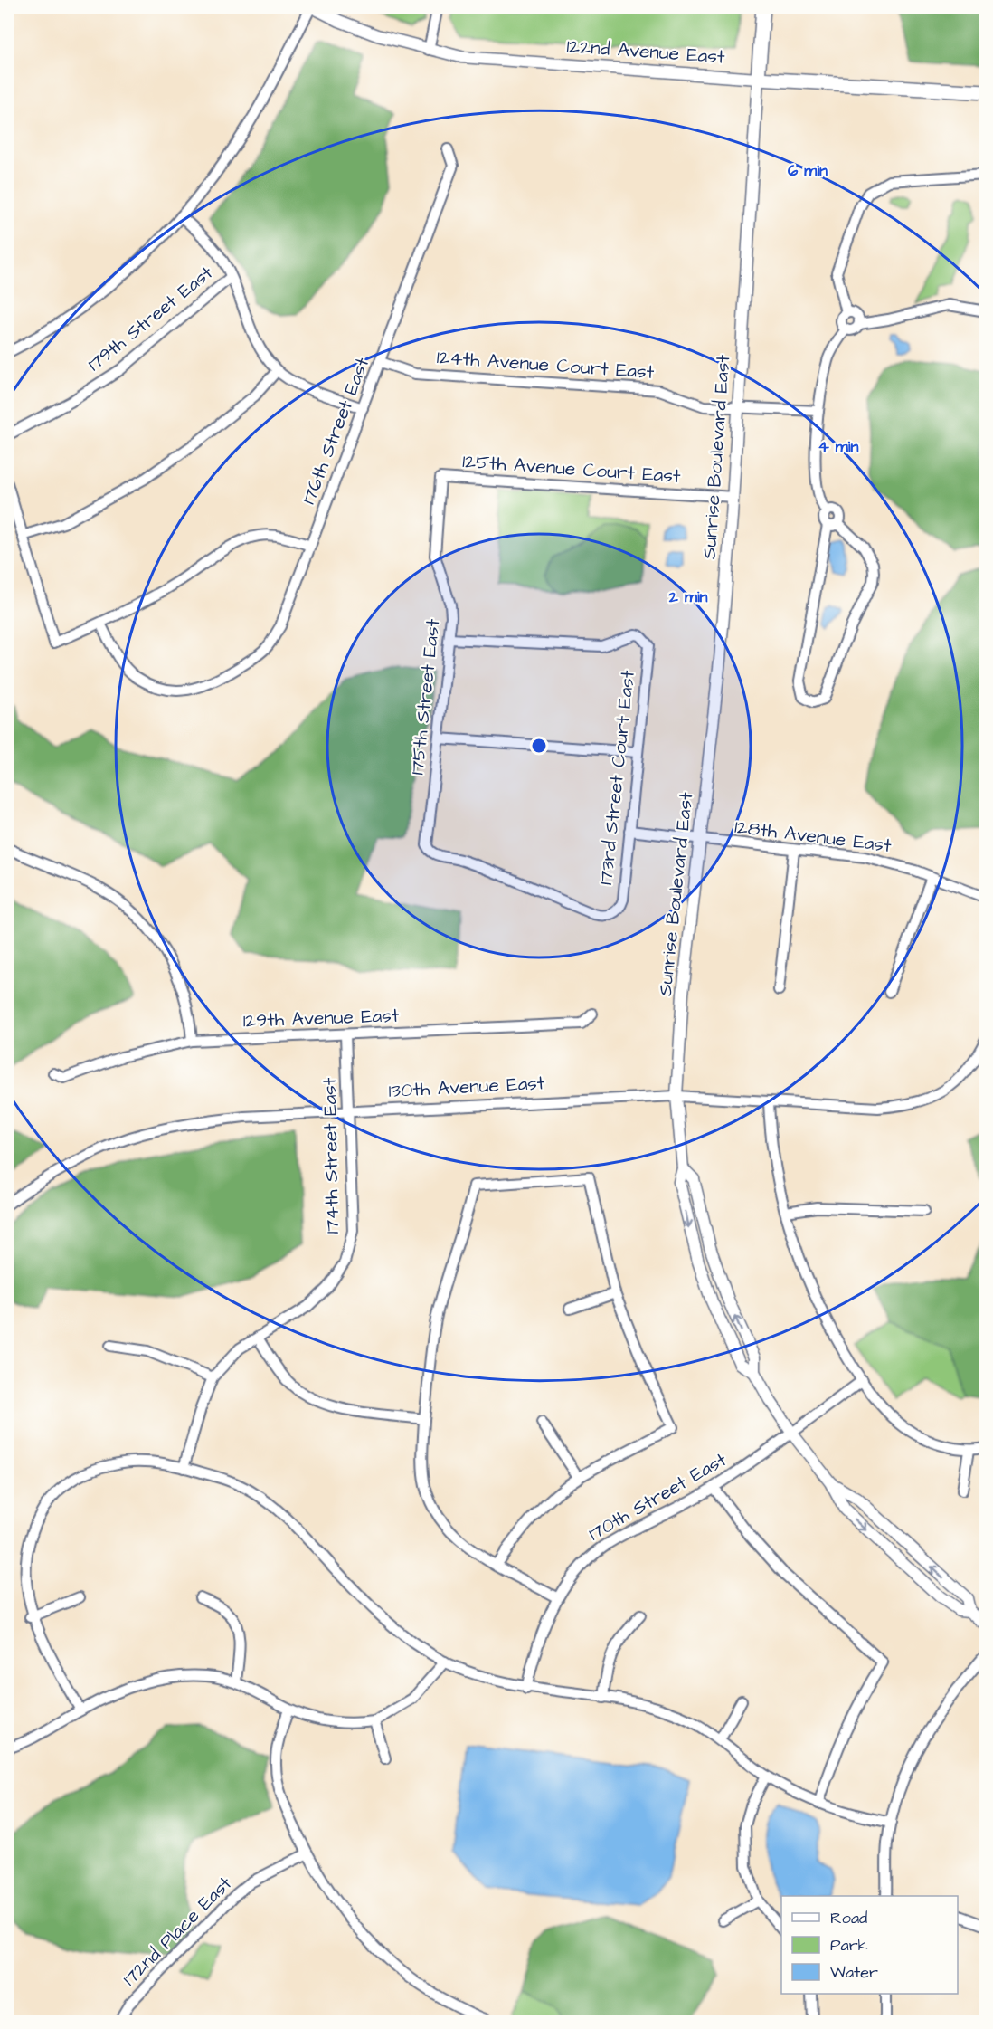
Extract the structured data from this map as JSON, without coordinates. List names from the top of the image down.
{
  "streets": {
    "main road": ["122nd Avenue East", "Sunrise Boulevard East"],
    "street": [
      "179th Street East",
      "124th Avenue Court East",
      "176th Street East",
      "125th Avenue Court East",
      "175th Street East",
      "173rd Street Court East",
      "128th Avenue East",
      "129th Avenue East",
      "130th Avenue East",
      "174th Street East",
      "170th Street East",
      "172nd Place East"
    ]
  },
  "crossings": [
    ["122nd Avenue East", "Sunrise Boulevard East"],
    ["124th Avenue Court East", "176th Street East"],
    ["124th Avenue Court East", "Sunrise Boulevard East"],
    ["Sunrise Boulevard East", "125th Avenue Court East"],
    ["Sunrise Boulevard East", "128th Avenue East"],
    ["Sunrise Boulevard East", "130th Avenue East"],
    ["Sunrise Boulevard East", "170th Street East"],
    ["125th Avenue Court East", "175th Street East"],
    ["175th Street East", "173rd Street Court East"],
    ["173rd Street Court East", "128th Avenue East"],
    ["129th Avenue East", "174th Street East"],
    ["130th Avenue East", "174th Street East"]
  ],
  "legend": ["Road", "Park", "Water"],
  "rings": ["6 min", "4 min", "2 min"]
}
